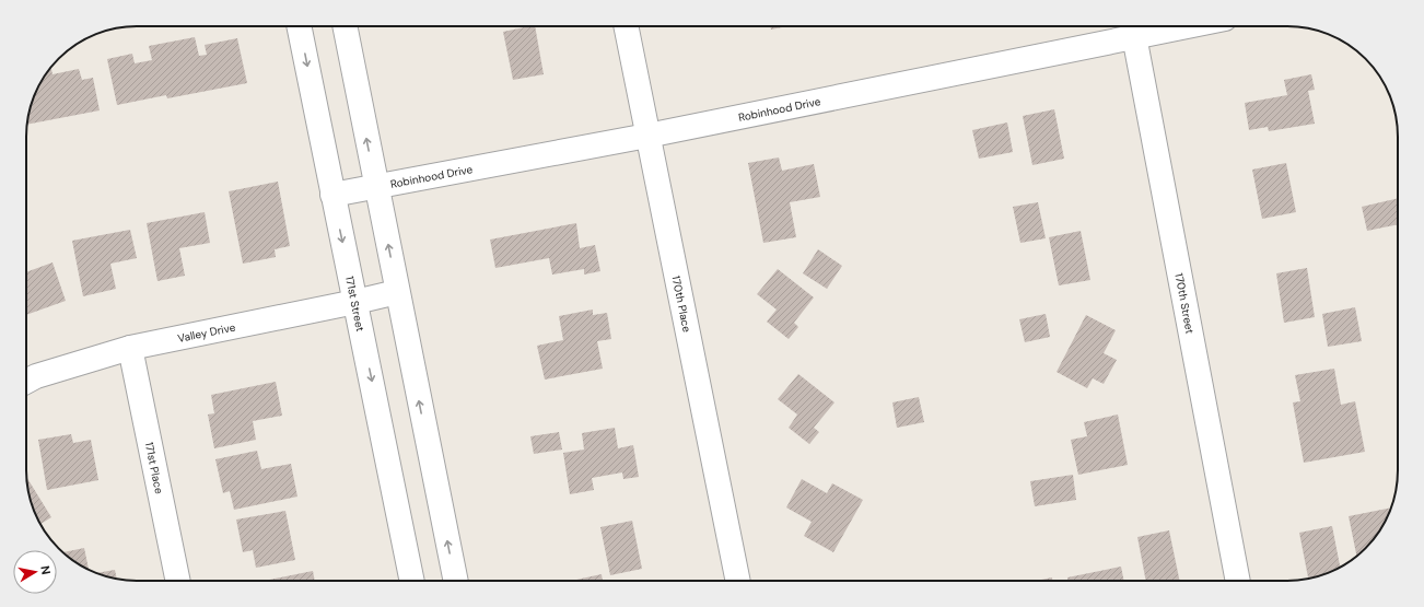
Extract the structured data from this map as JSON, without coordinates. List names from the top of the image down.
{
  "streets": {
    "street": [
      "Robinhood Drive",
      "170th Street",
      "171st Street",
      "170th Place",
      "Valley Drive",
      "171st Place"
    ]
  },
  "crossings": [
    ["Robinhood Drive", "170th Street"],
    ["Robinhood Drive", "171st Street"],
    ["Robinhood Drive", "170th Place"],
    ["171st Street", "Valley Drive"],
    ["Valley Drive", "171st Place"]
  ],
  "north": "right"
}
